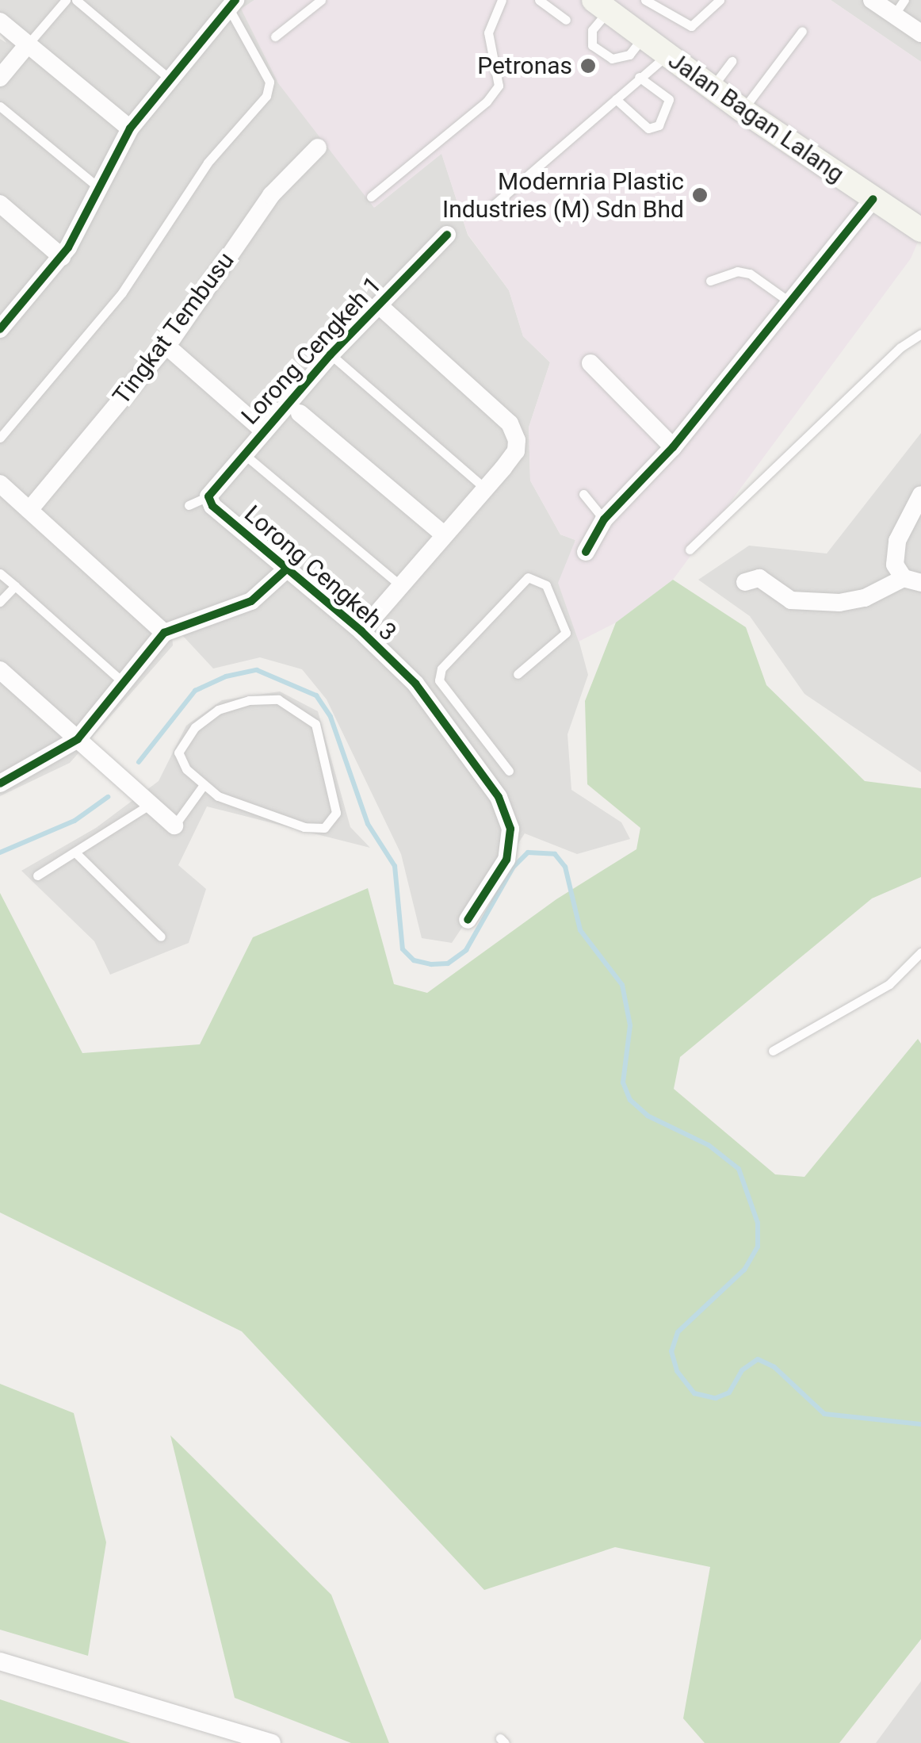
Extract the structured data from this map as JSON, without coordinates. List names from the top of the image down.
{
  "streets": {
    "main road": ["Jalan Bagan Lalang"],
    "street": ["Tingkat Tembusu", "Lorong Cengkeh 1", "Lorong Cengkeh 3"]
  },
  "crossings": [
    ["Lorong Cengkeh 1", "Lorong Cengkeh 3"]
  ],
  "places": ["Petronas", "Modernria Plastic Industries (M) Sdn Bhd"]
}
